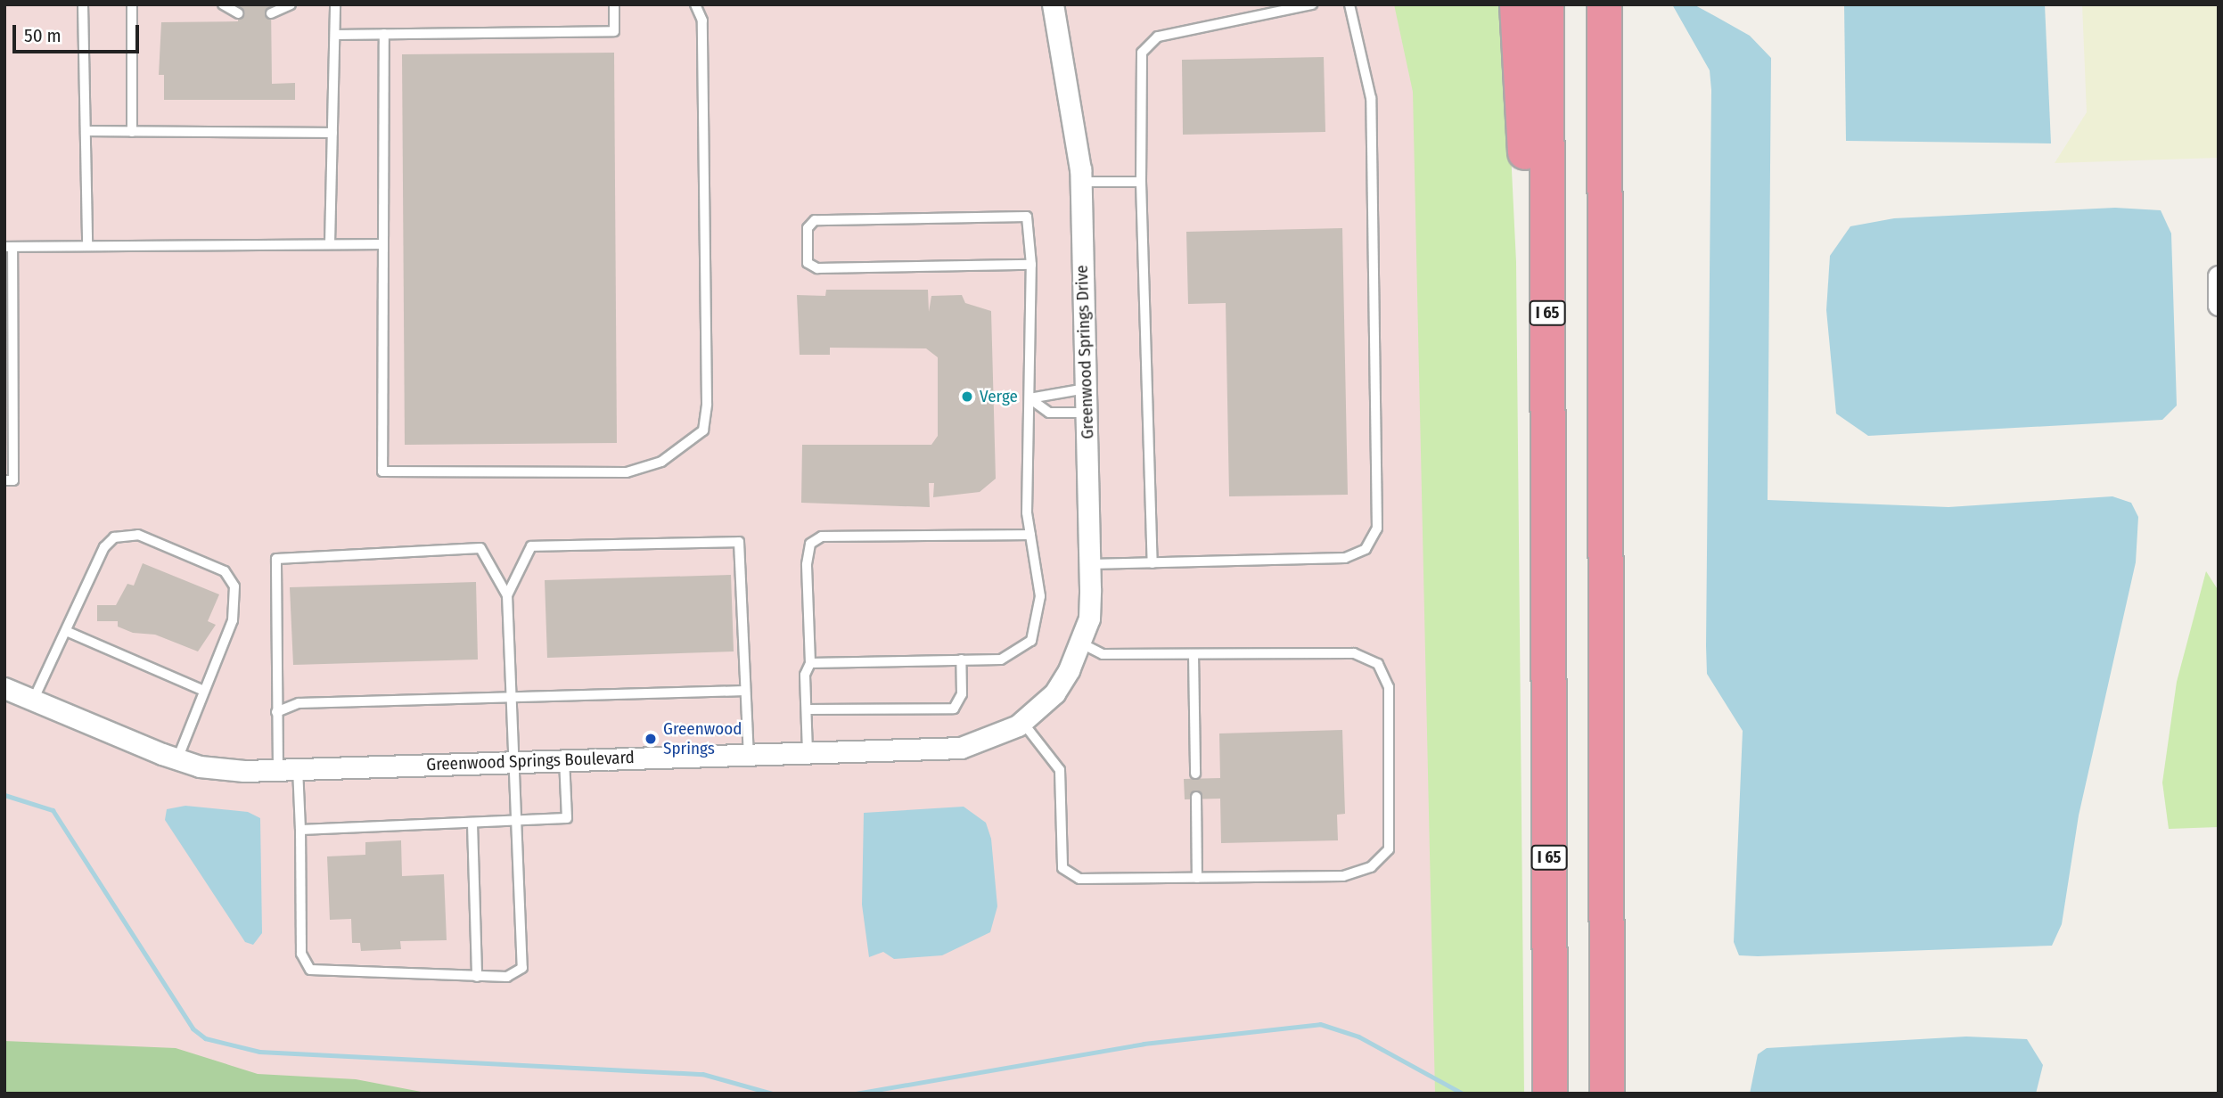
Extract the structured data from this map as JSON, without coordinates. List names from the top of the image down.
{
  "streets": {
    "highway": ["I 65"],
    "street": ["Greenwood Springs Drive", "Greenwood Springs Boulevard"]
  },
  "crossings": [
    ["Greenwood Springs Drive", "Greenwood Springs Boulevard"]
  ],
  "places": ["Verge", "Greenwood Springs"],
  "scale_bar": "50 m"
}
